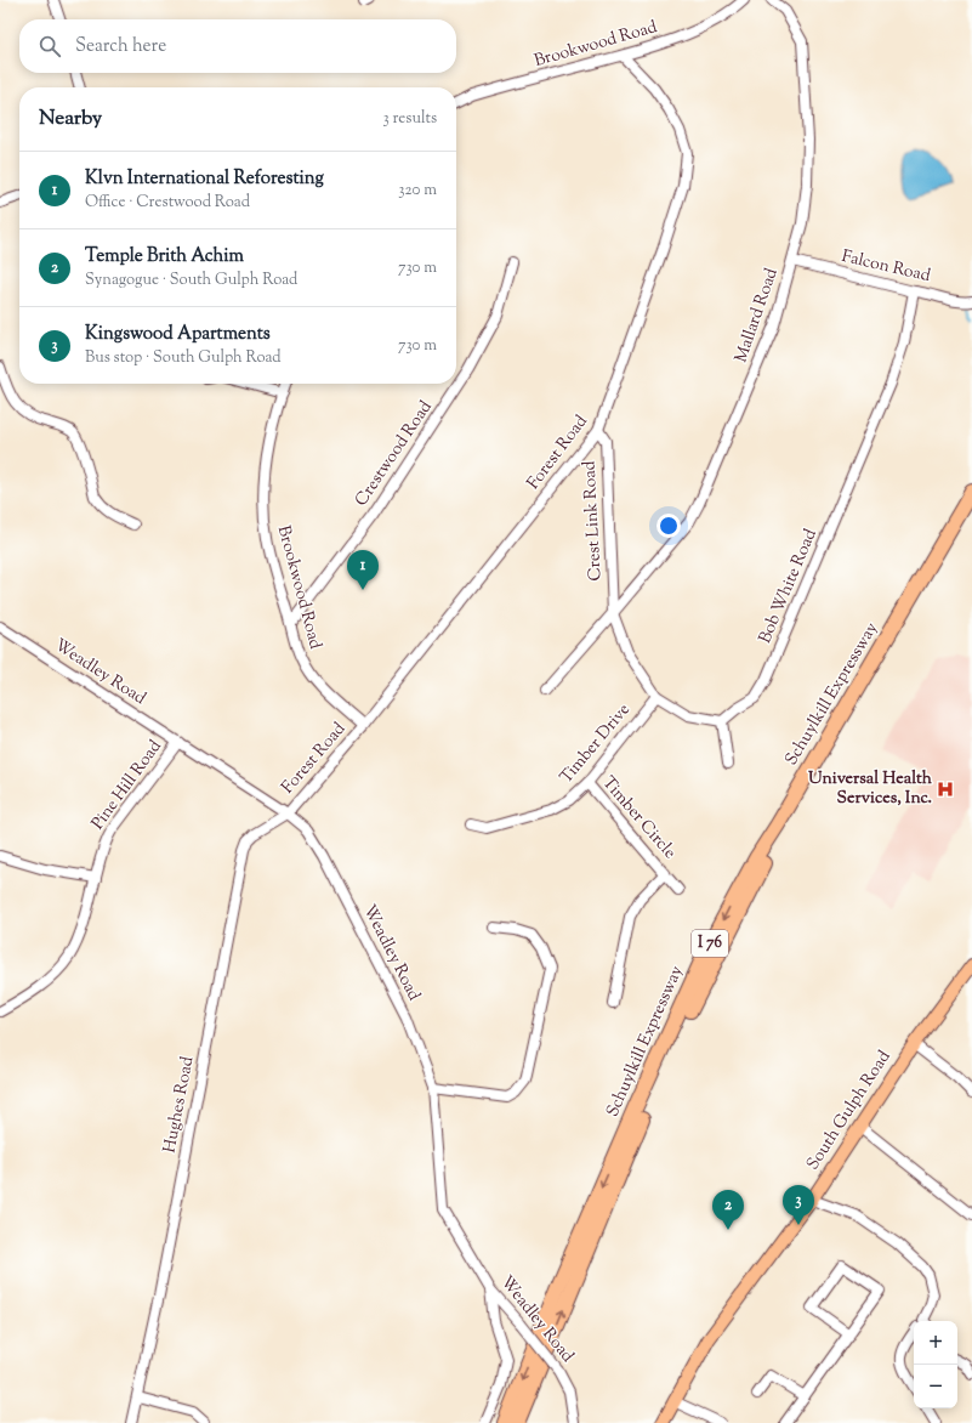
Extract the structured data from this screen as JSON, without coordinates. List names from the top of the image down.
{
  "streets": {
    "highway": ["Schuylkill Expressway", "I 76"],
    "main road": ["South Gulph Road"],
    "street": [
      "Brookwood Road",
      "Falcon Road",
      "Mallard Road",
      "Forest Road",
      "Crestwood Road",
      "Crest Link Road",
      "Bob White Road",
      "Weadley Road",
      "Timber Drive",
      "Pine Hill Road",
      "Timber Circle",
      "Hughes Road"
    ]
  },
  "crossings": [
    ["Brookwood Road", "Forest Road"],
    ["Brookwood Road", "Crestwood Road"],
    ["Falcon Road", "Mallard Road"],
    ["Falcon Road", "Bob White Road"],
    ["Mallard Road", "Crest Link Road"],
    ["Forest Road", "Crest Link Road"],
    ["Forest Road", "Weadley Road"],
    ["Forest Road", "Hughes Road"],
    ["Weadley Road", "Pine Hill Road"],
    ["Weadley Road", "Hughes Road"],
    ["Timber Drive", "Timber Circle"]
  ],
  "places": {
    "hospital": ["Universal Health Services, Inc."]
  },
  "page": {
    "search": "Search here",
    "heading": ["Nearby", "3 results"],
    "list": [
      {
        "mark": "1",
        "name": "Klvn International Reforesting",
        "note": "Office · Crestwood Road",
        "value": "320 m"
      },
      {
        "mark": "2",
        "name": "Temple Brith Achim",
        "note": "Synagogue · South Gulph Road",
        "value": "730 m"
      },
      {
        "mark": "3",
        "name": "Kingswood Apartments",
        "note": "Bus stop · South Gulph Road",
        "value": "730 m"
      }
    ],
    "pins": ["1", "3", "2"],
    "map_buttons": ["+", "−"]
  }
}
